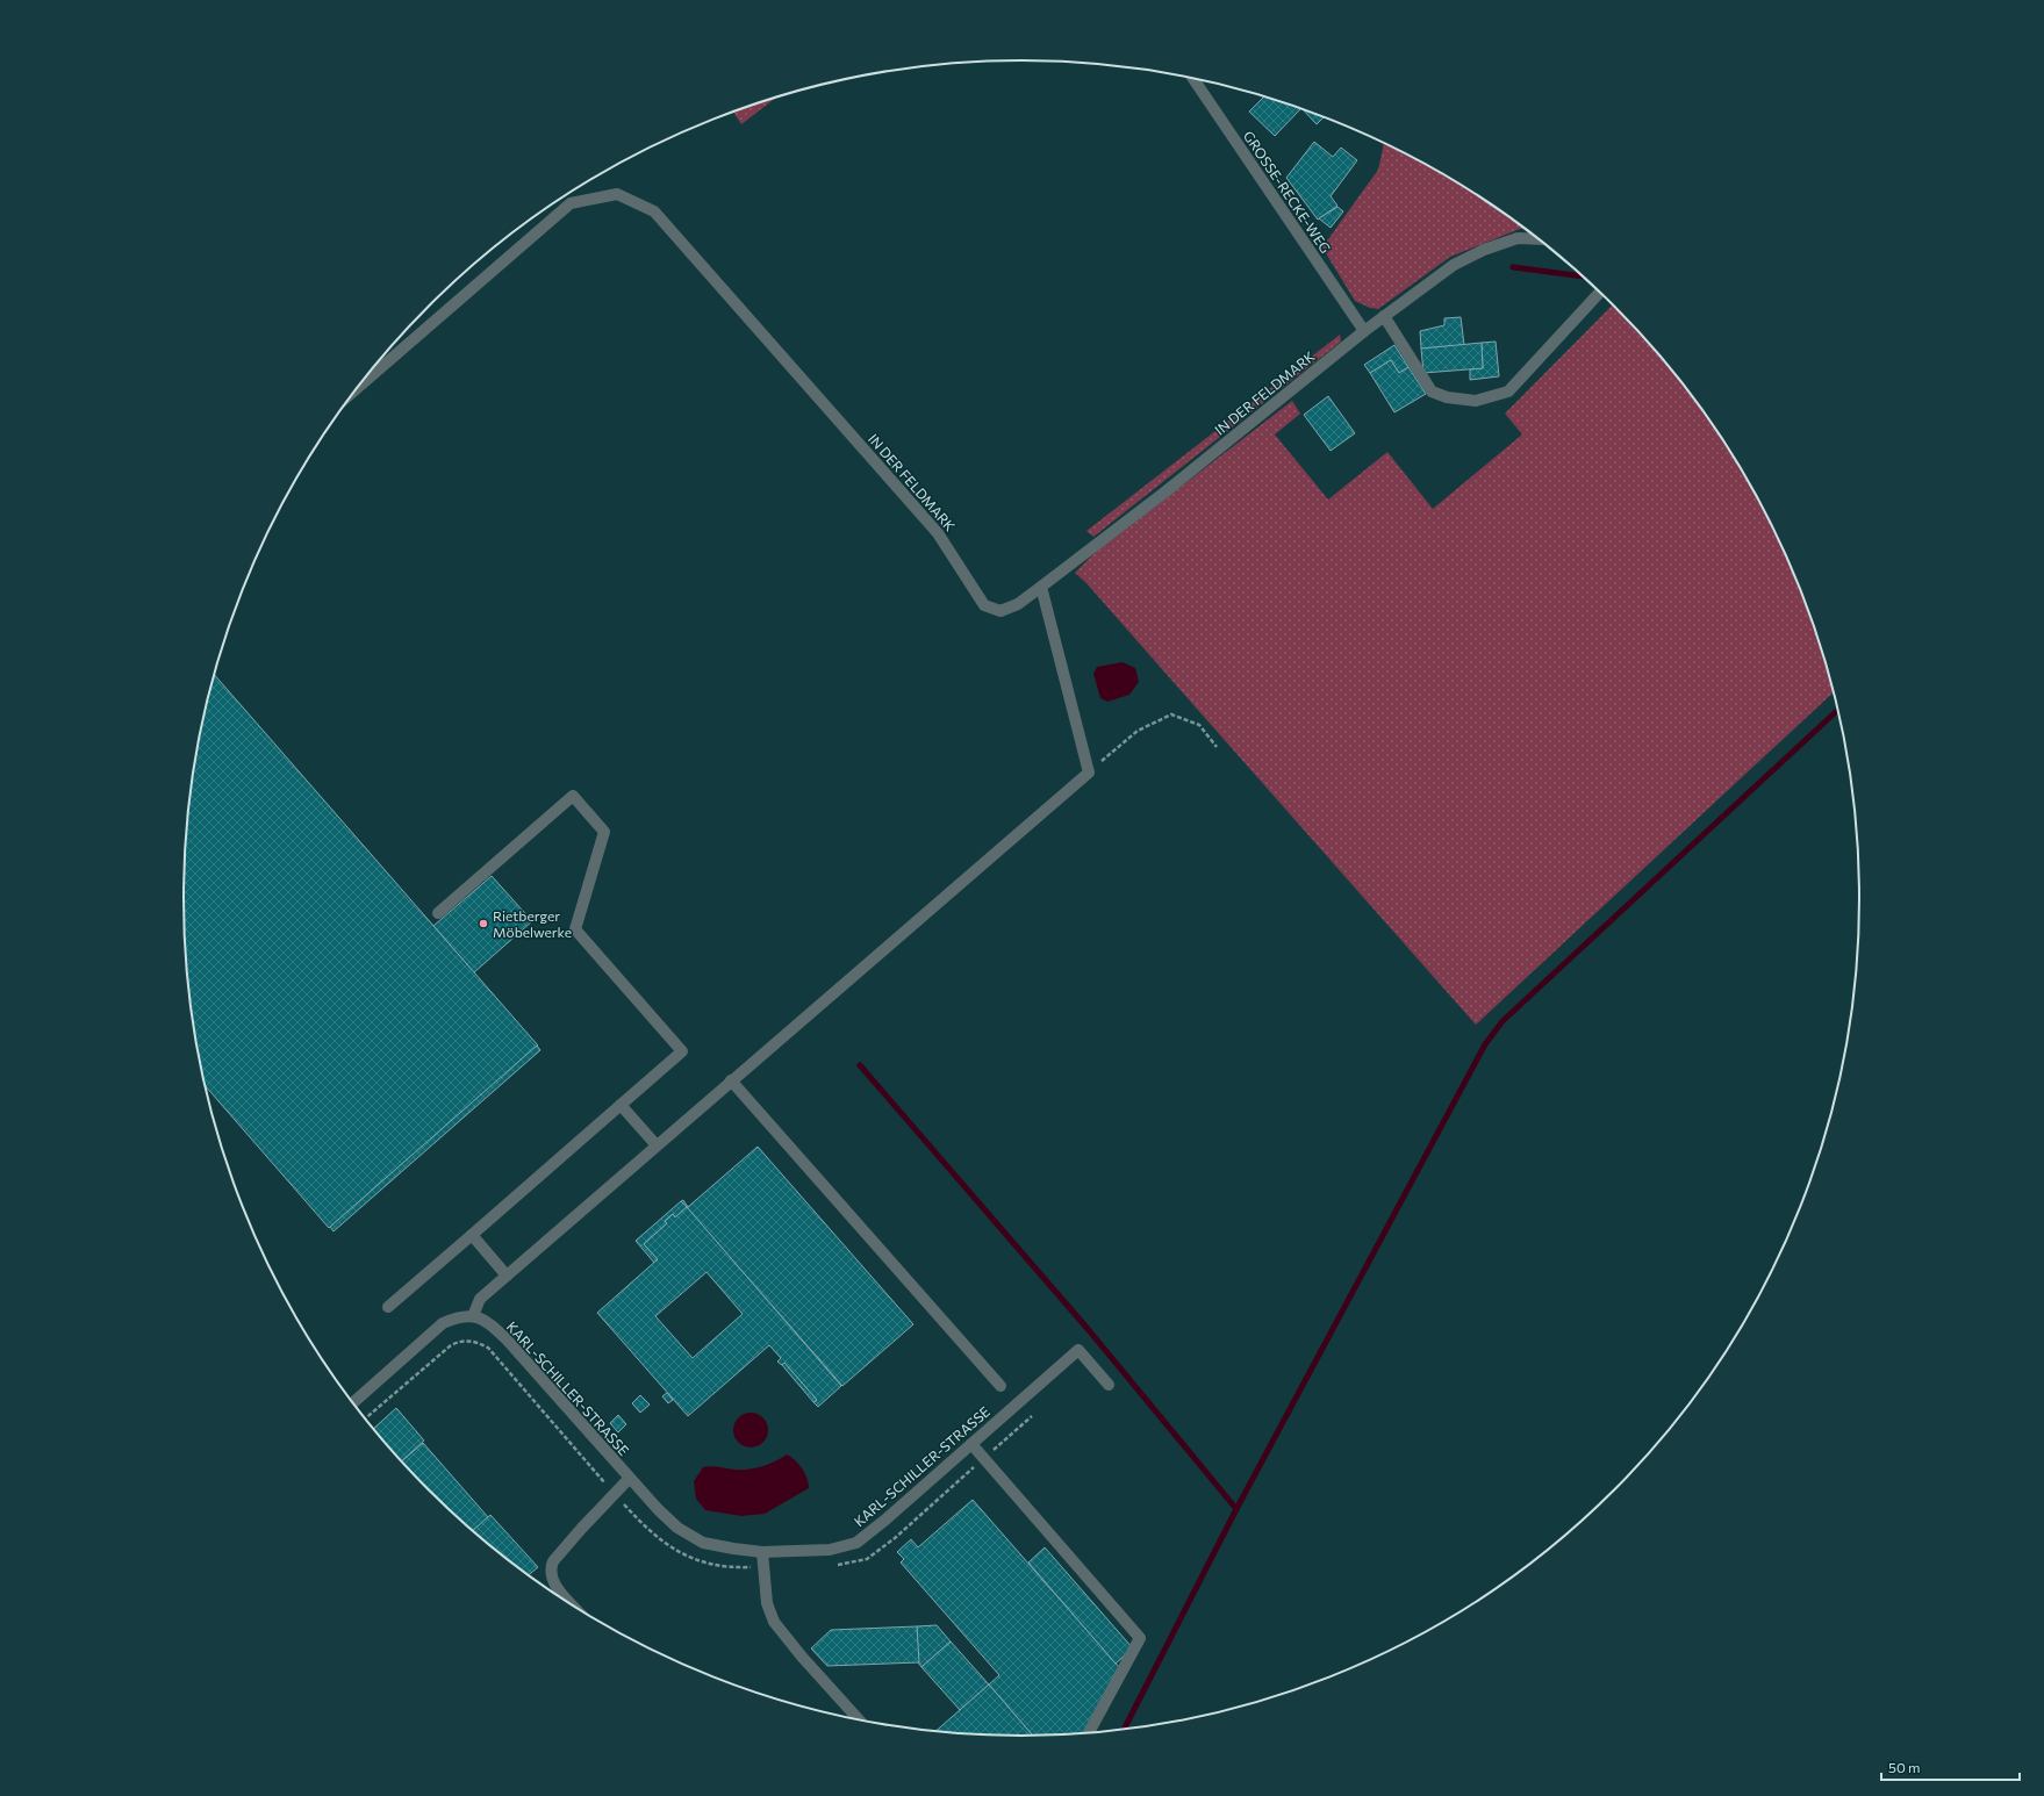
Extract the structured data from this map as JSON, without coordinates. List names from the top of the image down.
{
  "streets": {
    "street": ["GROSSE-RECKE-WEG", "IN DER FELDMARK", "KARL-SCHILLER-STRASSE"]
  },
  "crossings": [
    ["GROSSE-RECKE-WEG", "IN DER FELDMARK"]
  ],
  "places": ["Rietberger Möbelwerke"],
  "scale_bar": "50 m"
}
